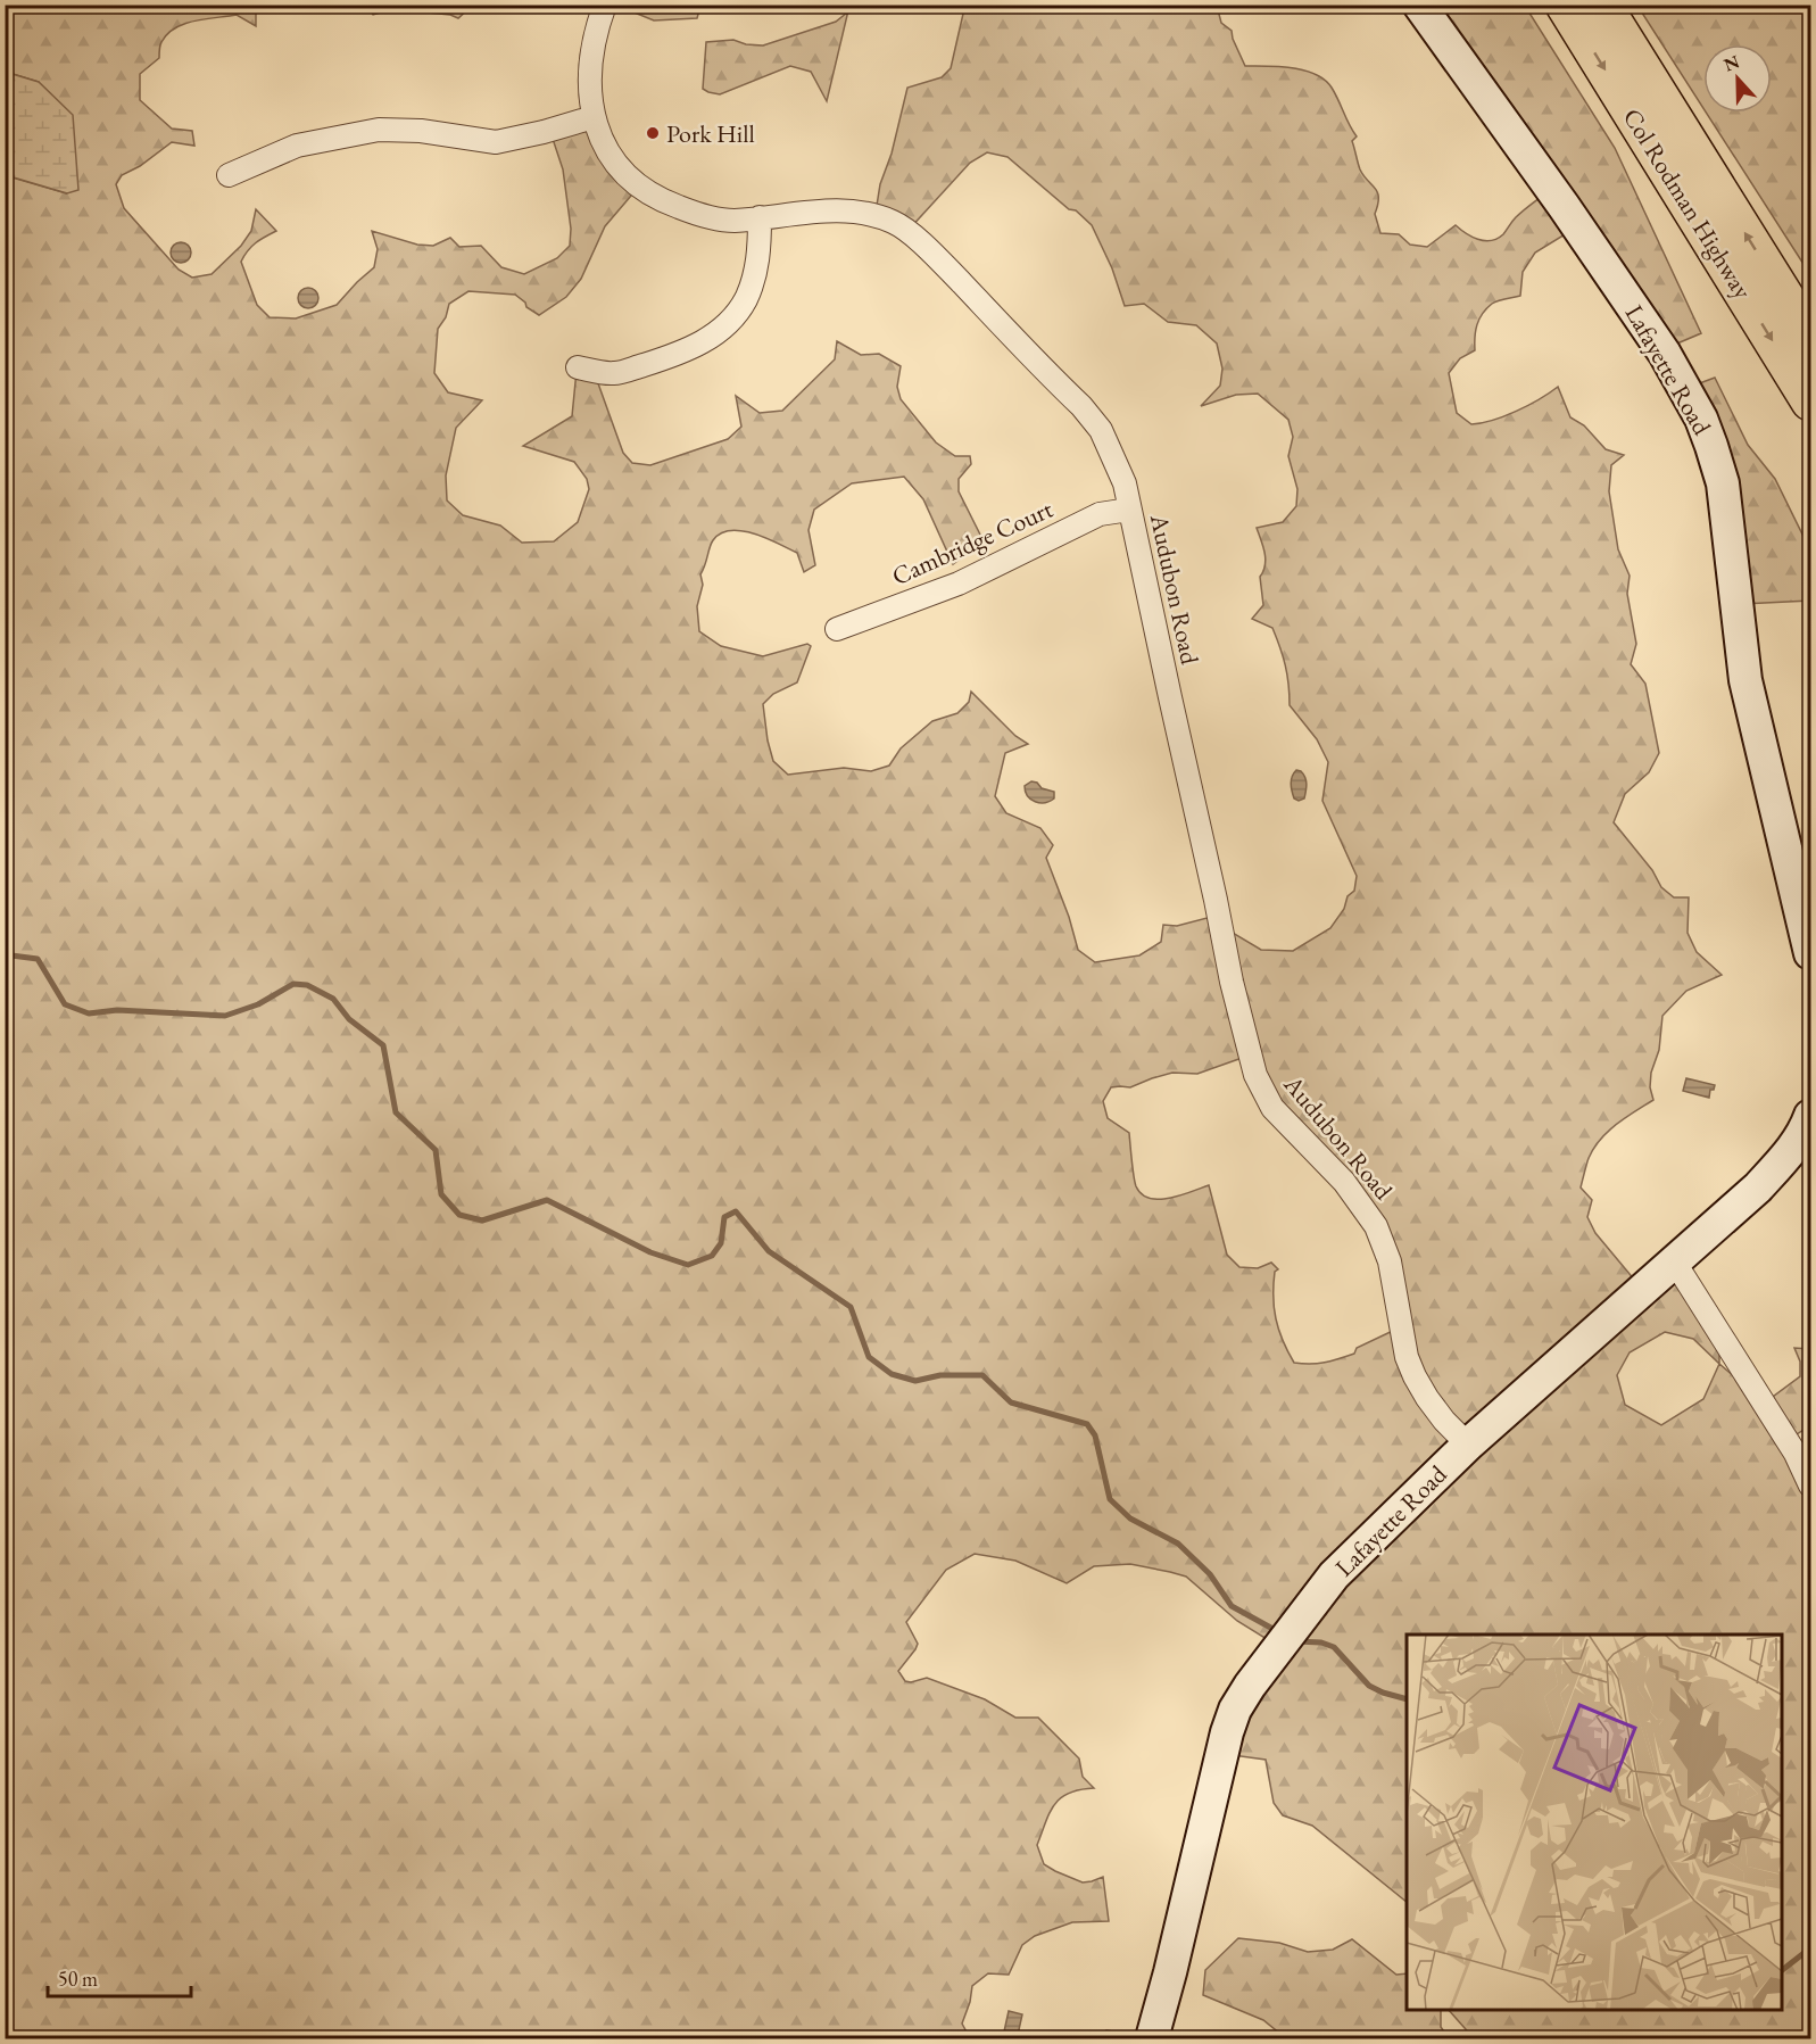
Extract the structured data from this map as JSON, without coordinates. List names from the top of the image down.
{
  "streets": {
    "highway": ["Col Rodman Highway"],
    "street": ["Lafayette Road", "Cambridge Court", "Audubon Road"]
  },
  "crossings": [
    ["Lafayette Road", "Audubon Road"],
    ["Cambridge Court", "Audubon Road"]
  ],
  "places": ["Pork Hill"],
  "scale_bar": "50 m",
  "north": "top"
}
